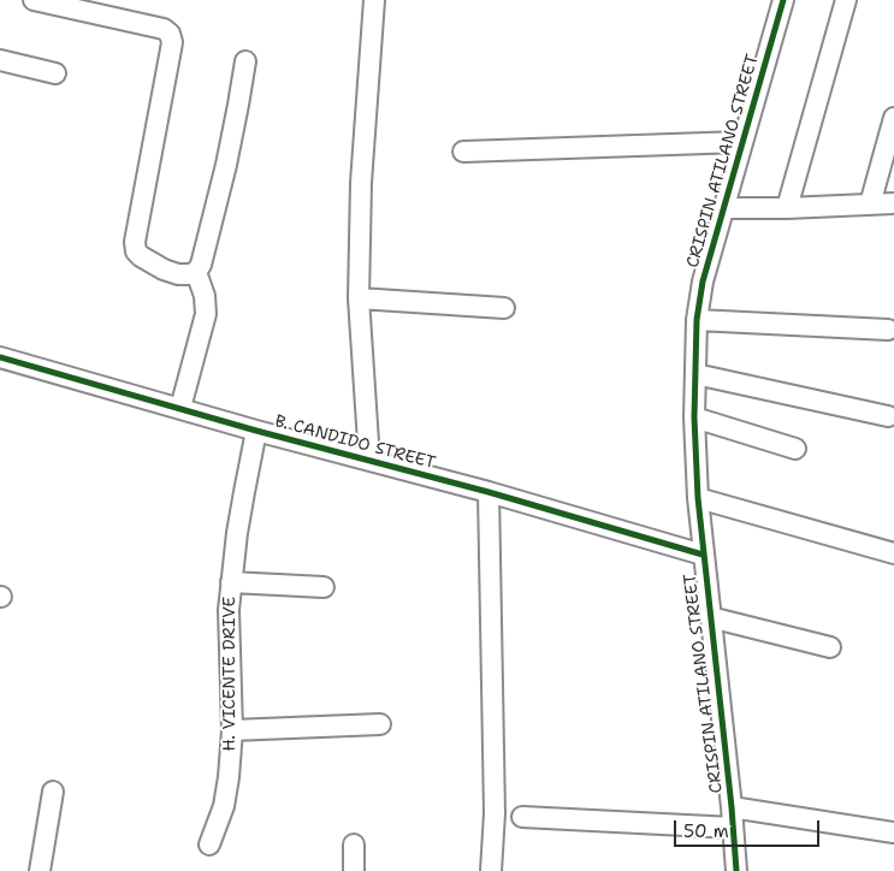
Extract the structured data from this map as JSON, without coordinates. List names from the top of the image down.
{
  "streets": {
    "street": ["CRISPIN ATILANO STREET", "B. CANDIDO STREET", "H. VICENTE DRIVE"]
  },
  "crossings": [
    ["CRISPIN ATILANO STREET", "B. CANDIDO STREET"],
    ["B. CANDIDO STREET", "H. VICENTE DRIVE"]
  ],
  "scale_bar": "50 m"
}
